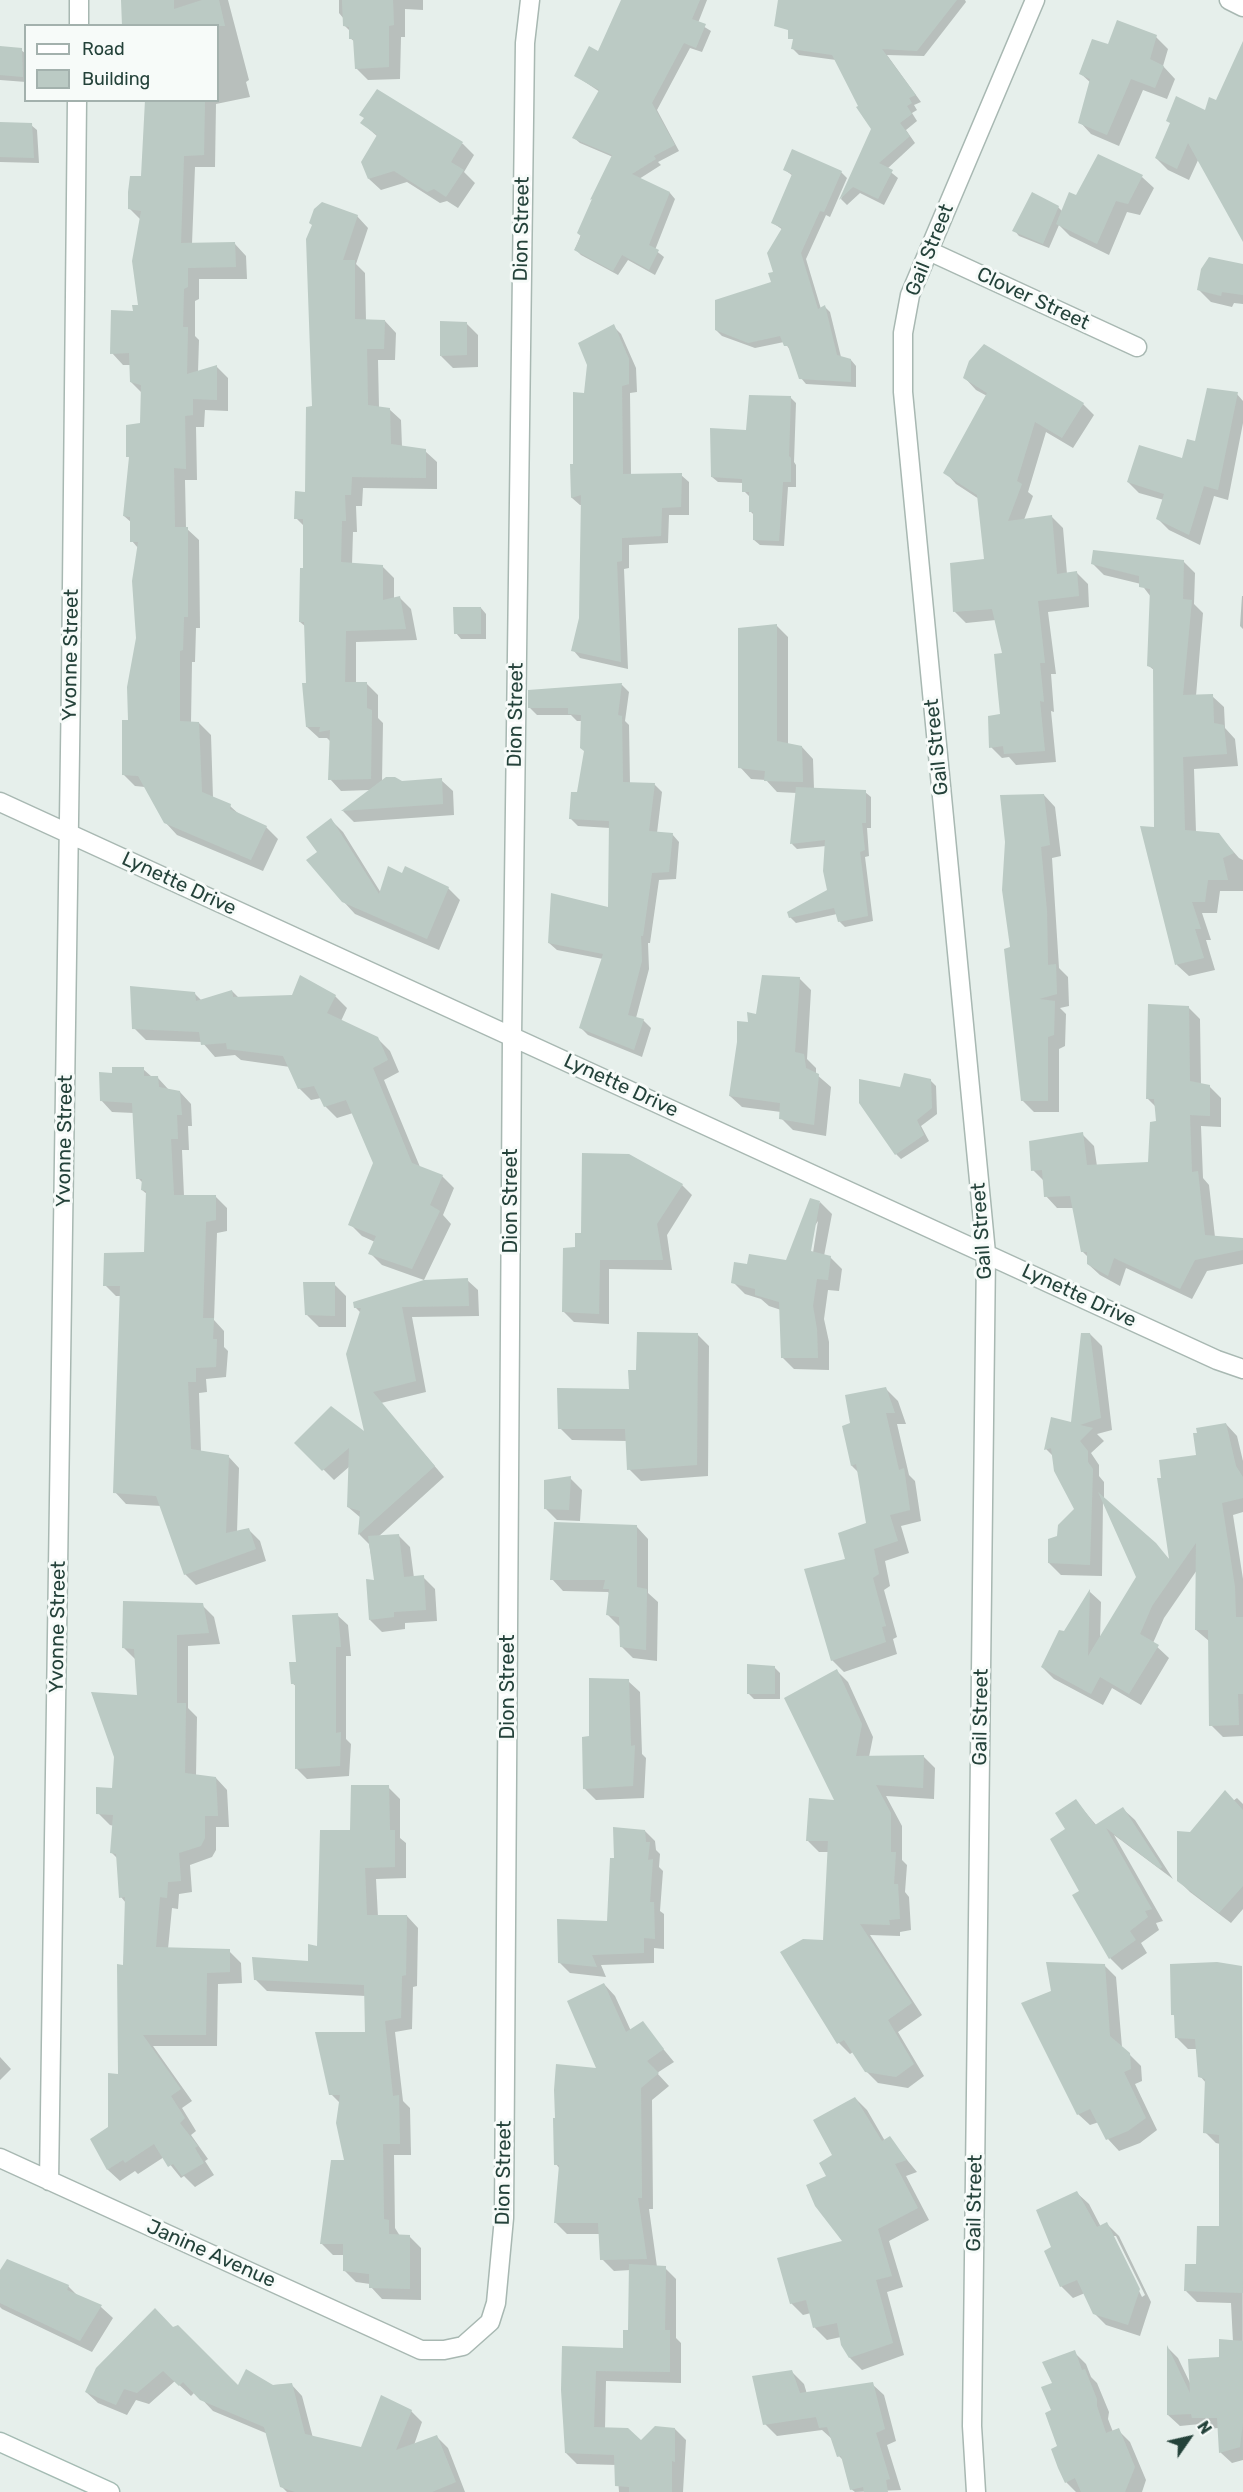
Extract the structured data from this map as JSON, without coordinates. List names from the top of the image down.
{
  "streets": {
    "street": [
      "Dion Street",
      "Gail Street",
      "Clover Street",
      "Yvonne Street",
      "Lynette Drive",
      "Janine Avenue"
    ]
  },
  "crossings": [
    ["Dion Street", "Lynette Drive"],
    ["Dion Street", "Janine Avenue"],
    ["Gail Street", "Clover Street"],
    ["Gail Street", "Lynette Drive"],
    ["Yvonne Street", "Lynette Drive"],
    ["Yvonne Street", "Janine Avenue"]
  ],
  "legend": ["Road", "Building"],
  "north": "top right"
}
